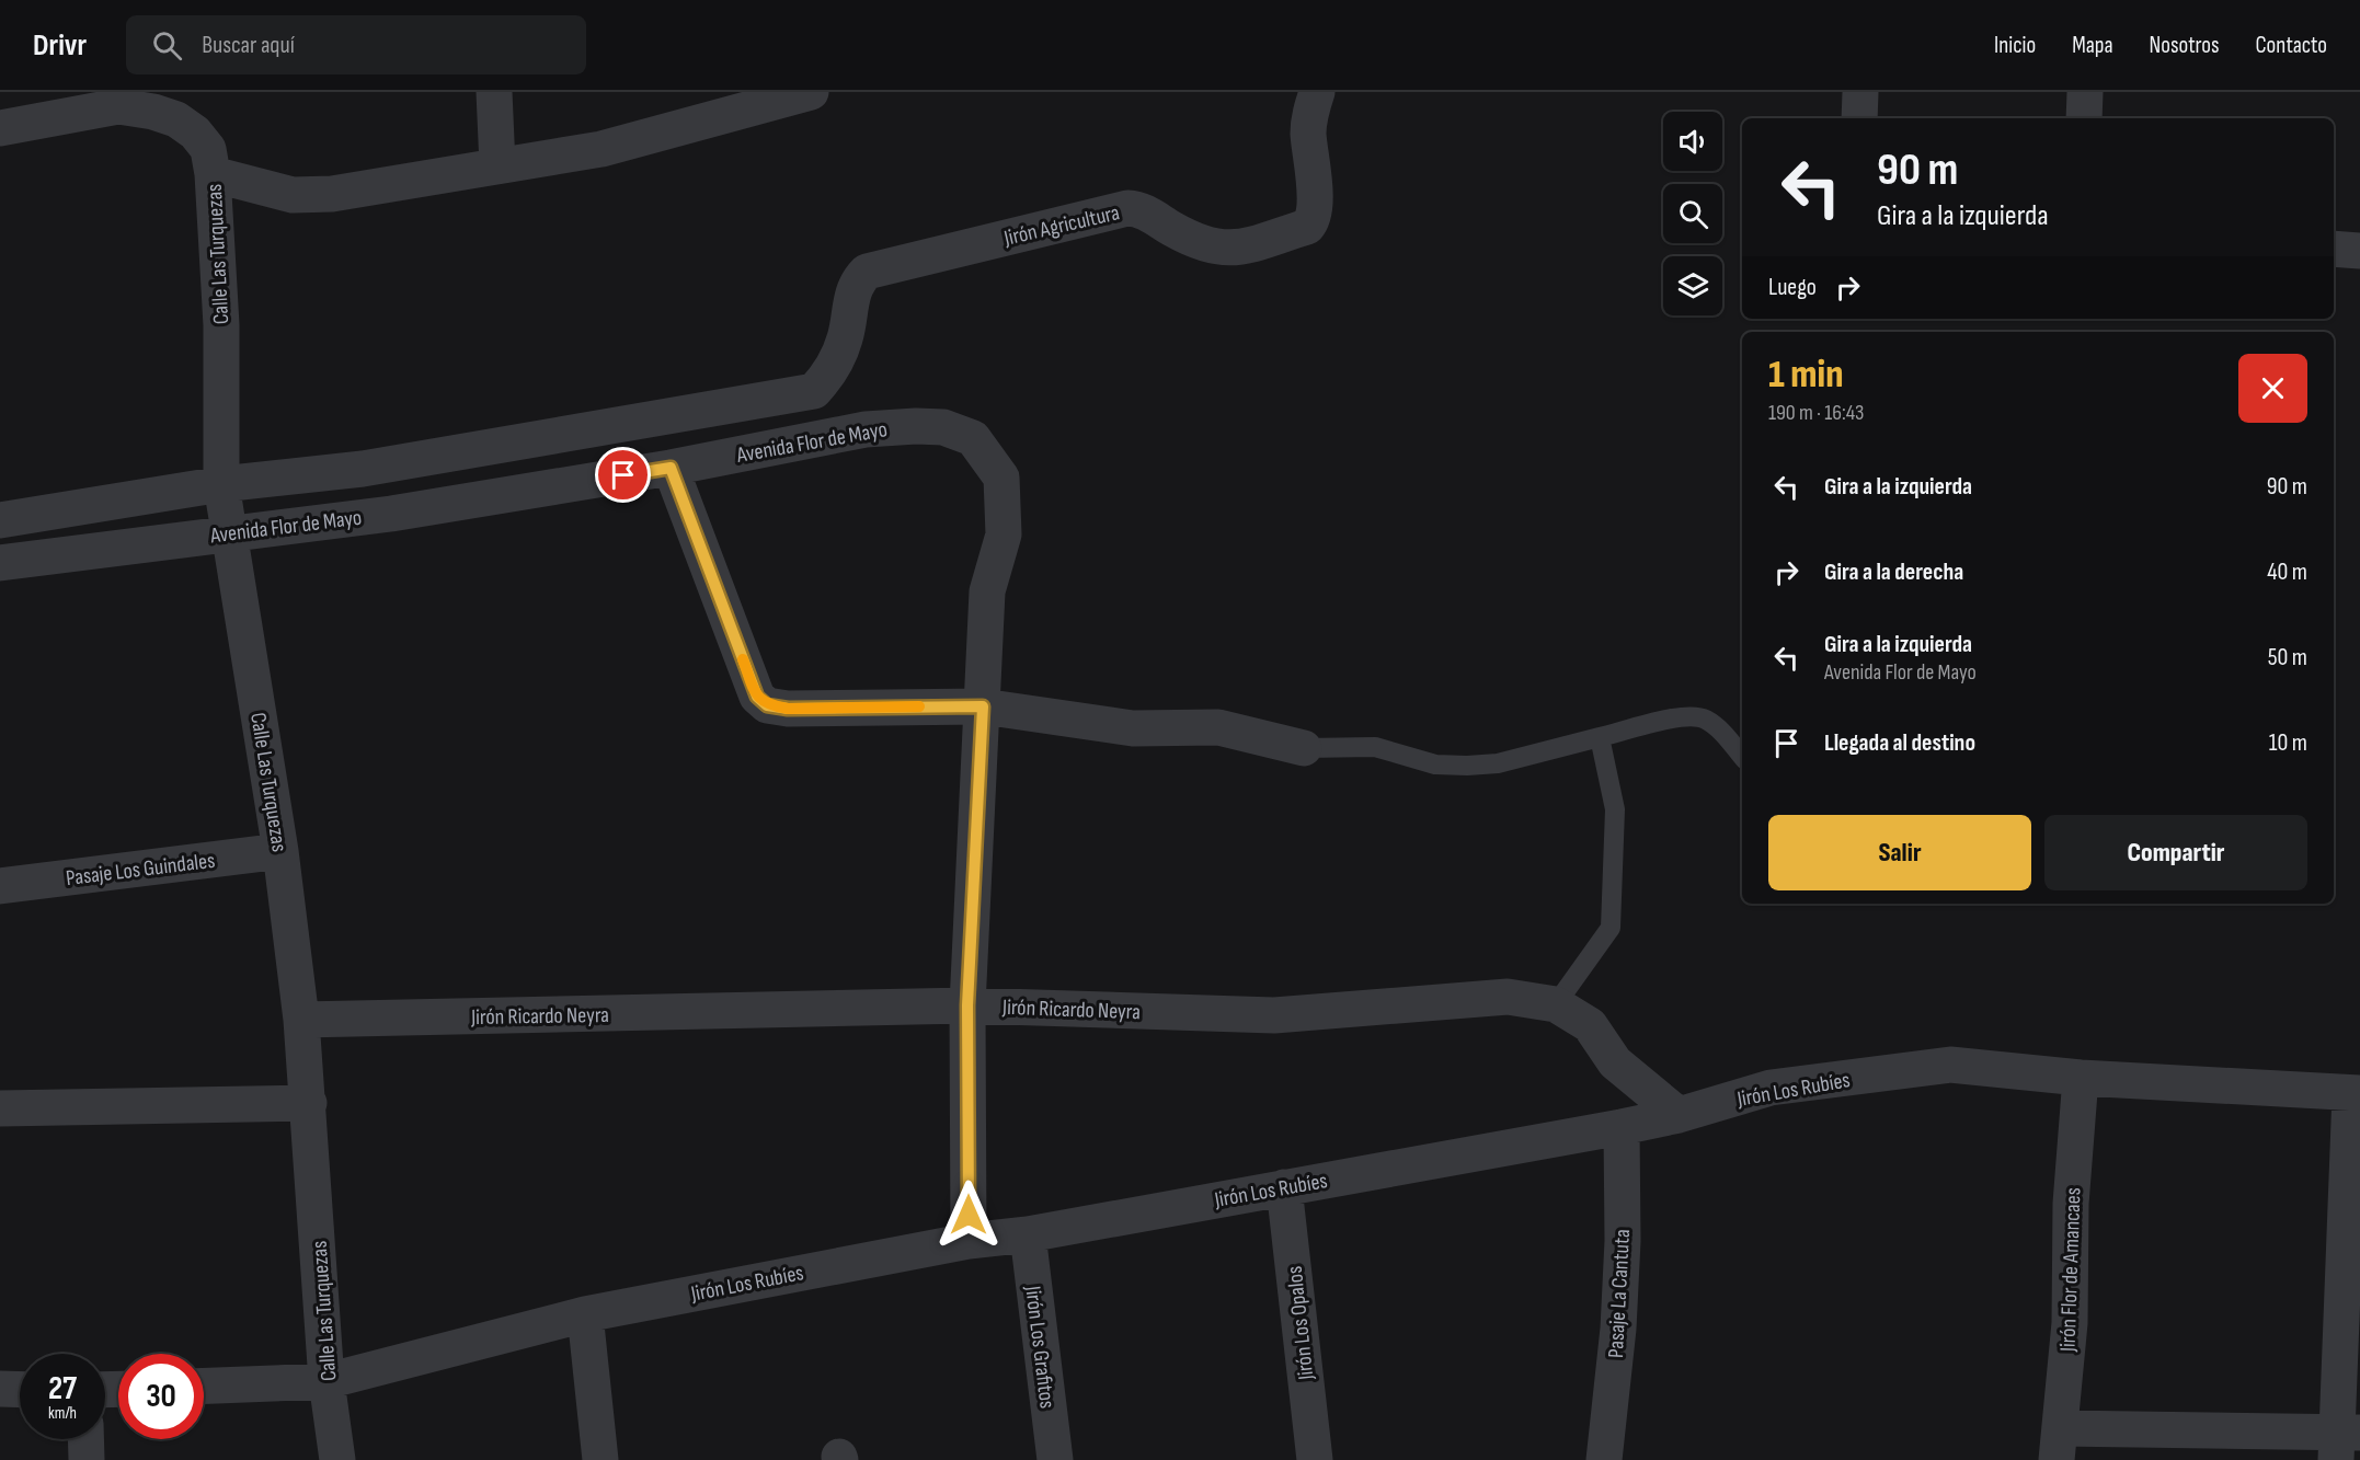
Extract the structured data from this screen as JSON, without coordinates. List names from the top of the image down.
{
  "streets": {
    "street": [
      "Jirón Agricultura",
      "Calle Las Turquezas",
      "Avenida Flor de Mayo",
      "Pasaje Los Guindales",
      "Jirón Ricardo Neyra",
      "Jirón Los Rubíes",
      "Jirón Flor de Amancaes",
      "Pasaje La Cantuta",
      "Jirón Los Opalos",
      "Jirón Los Grafitos"
    ]
  },
  "crossings": [
    ["Jirón Agricultura", "Calle Las Turquezas"],
    ["Calle Las Turquezas", "Avenida Flor de Mayo"],
    ["Calle Las Turquezas", "Pasaje Los Guindales"],
    ["Calle Las Turquezas", "Jirón Ricardo Neyra"],
    ["Calle Las Turquezas", "Jirón Los Rubíes"],
    ["Avenida Flor de Mayo", "Jirón Ricardo Neyra"],
    ["Avenida Flor de Mayo", "Jirón Los Rubíes"],
    ["Jirón Ricardo Neyra", "Jirón Los Rubíes"],
    ["Jirón Los Rubíes", "Jirón Flor de Amancaes"],
    ["Jirón Los Rubíes", "Pasaje La Cantuta"],
    ["Jirón Los Rubíes", "Jirón Los Opalos"],
    ["Jirón Los Rubíes", "Jirón Los Grafitos"]
  ],
  "page": {
    "header": "Drivr",
    "search": "Buscar aquí",
    "nav": [
      "Inicio",
      "Mapa",
      "Nosotros",
      "Contacto"
    ],
    "turn": ["90 m", "Gira a la izquierda"],
    "then": "Luego",
    "heading": ["1 min", "190 m · 16:43"],
    "list": [
      {
        "name": "Gira a la izquierda",
        "value": "90 m"
      },
      {
        "name": "Gira a la derecha",
        "value": "40 m"
      },
      {
        "name": "Gira a la izquierda",
        "note": "Avenida Flor de Mayo",
        "value": "50 m"
      },
      {
        "name": "Llegada al destino",
        "value": "10 m"
      }
    ],
    "buttons": ["Salir", "Compartir"],
    "speed": "27 km/h",
    "limit": "30"
  }
}
